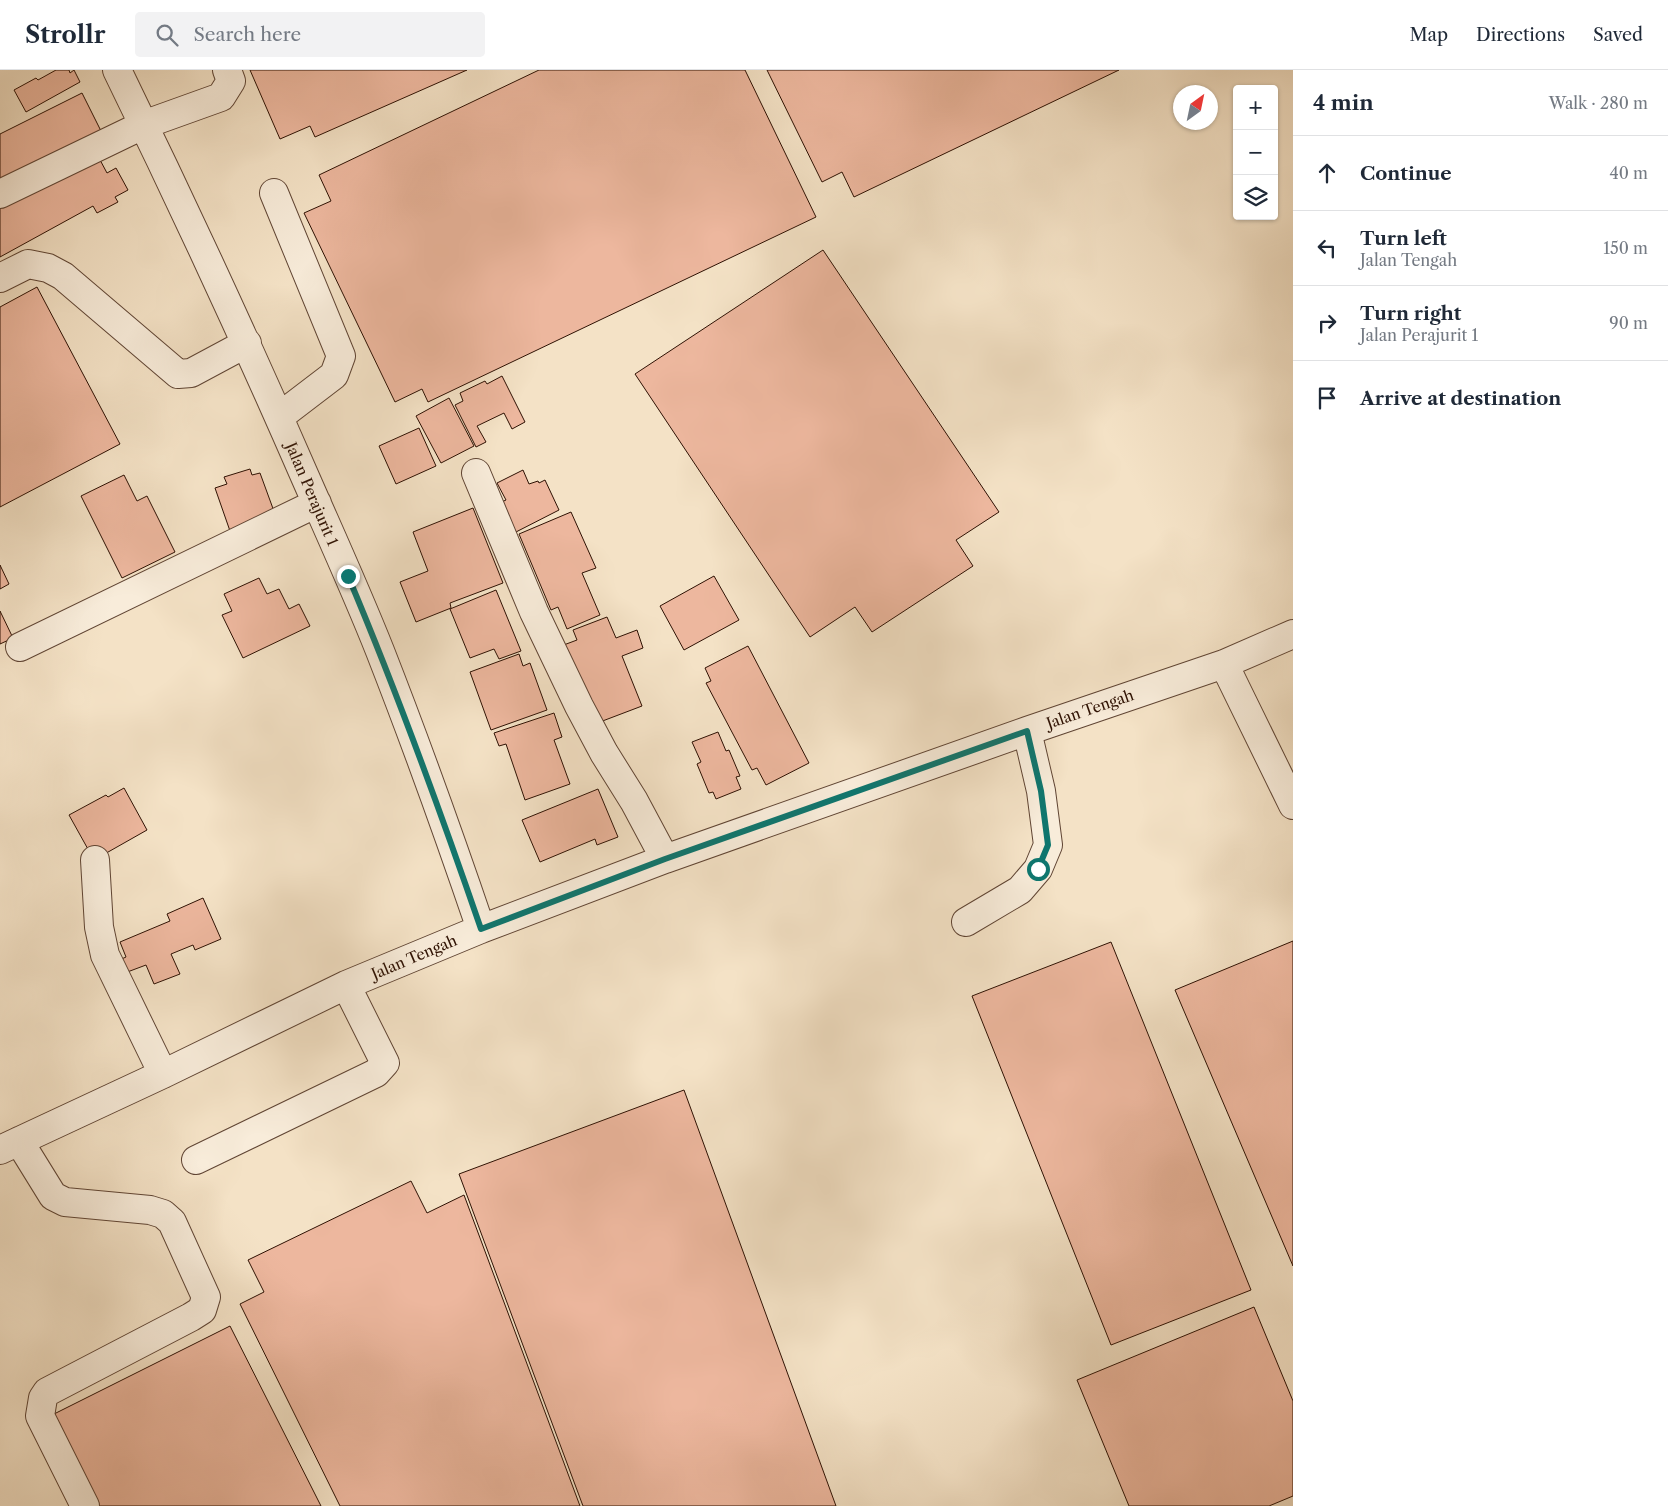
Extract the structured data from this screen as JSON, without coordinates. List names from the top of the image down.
{
  "streets": {
    "street": ["Jalan Perajurit 1", "Jalan Tengah"]
  },
  "crossings": [
    ["Jalan Perajurit 1", "Jalan Tengah"]
  ],
  "north": "top right",
  "page": {
    "header": "Strollr",
    "search": "Search here",
    "nav": ["Map", "Directions", "Saved"],
    "heading": ["4 min", "Walk · 280 m"],
    "map_buttons": ["+", "−"],
    "list": [
      ["Continue", "40 m"],
      ["Turn left", "Jalan Tengah", "150 m"],
      ["Turn right", "Jalan Perajurit 1", "90 m"],
      "Arrive at destination"
    ]
  }
}
